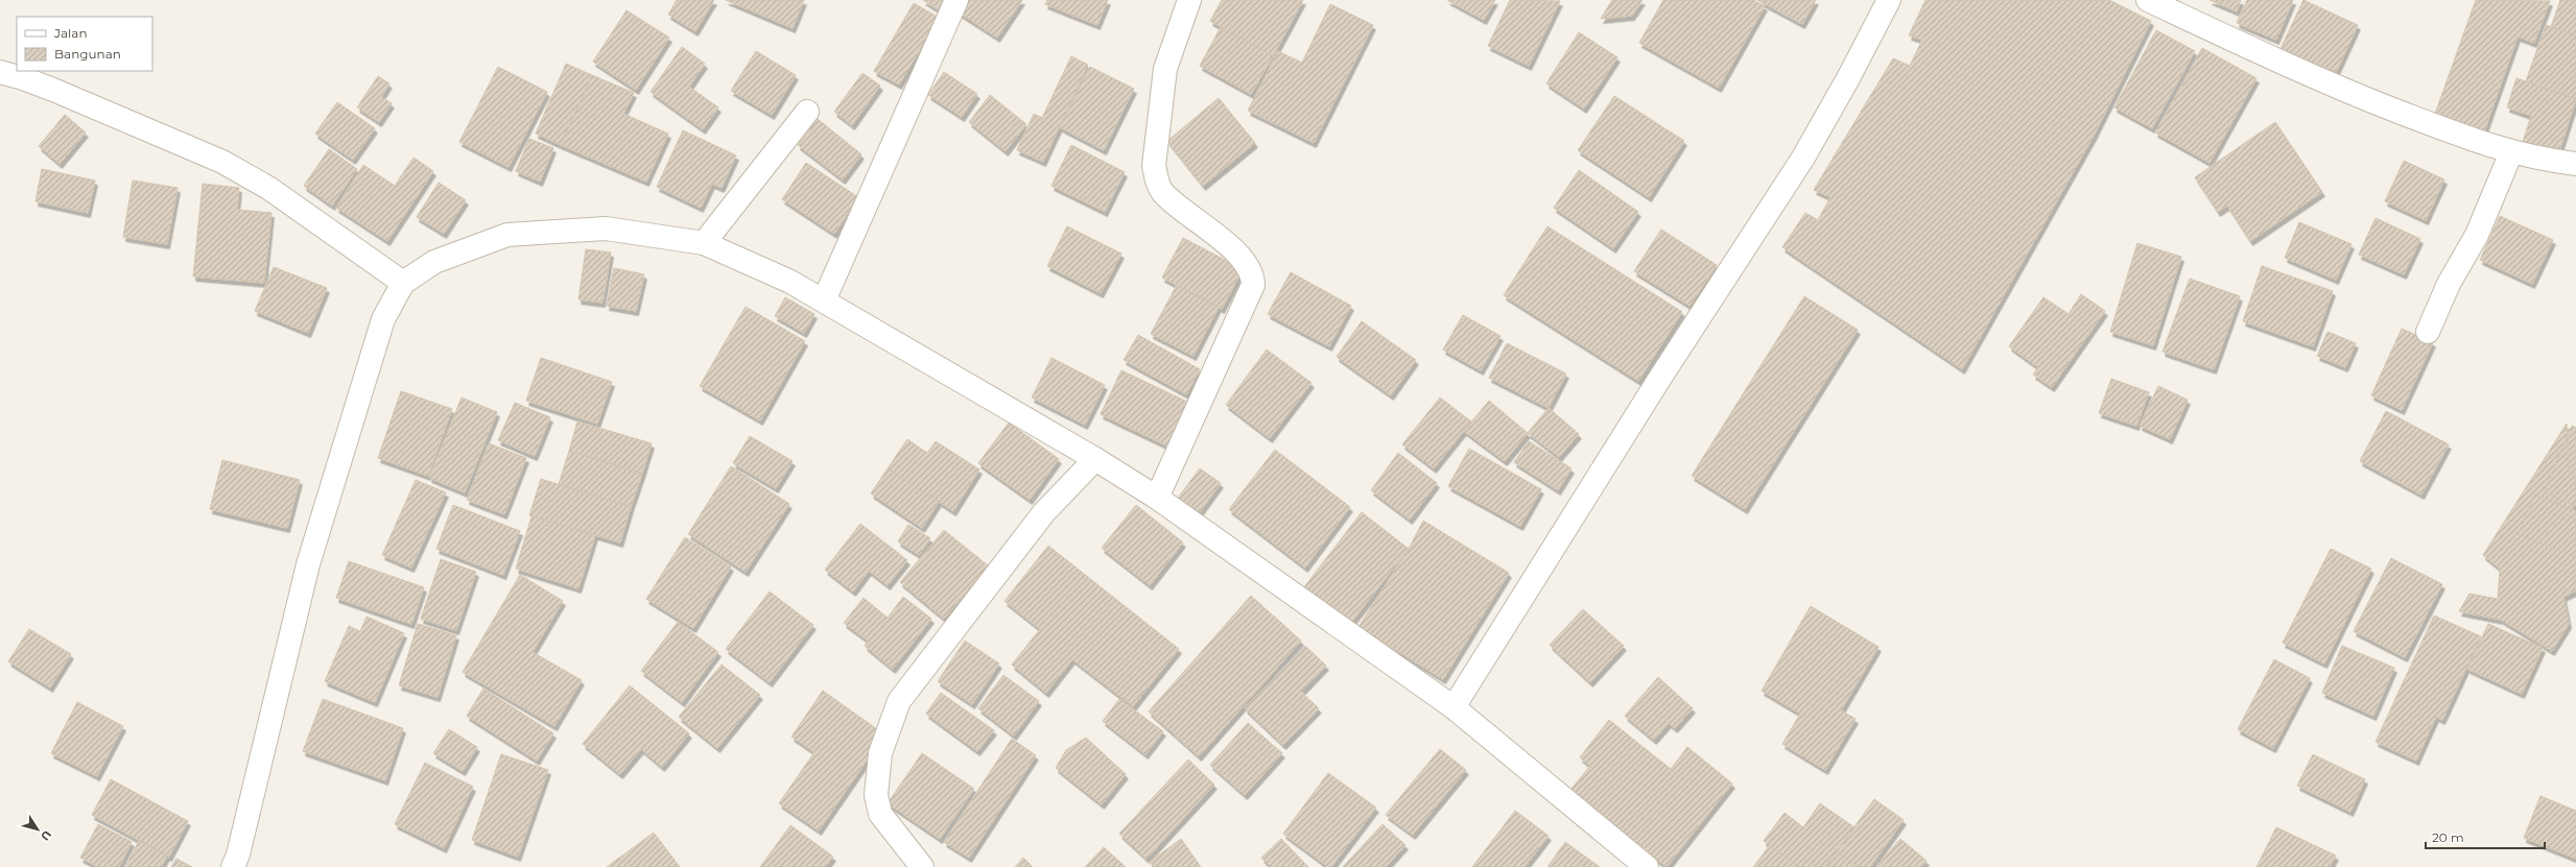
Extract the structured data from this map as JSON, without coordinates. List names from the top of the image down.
{
  "legend": ["Jalan", "Bangunan"],
  "scale_bar": "20 m",
  "north": "bottom right"
}
